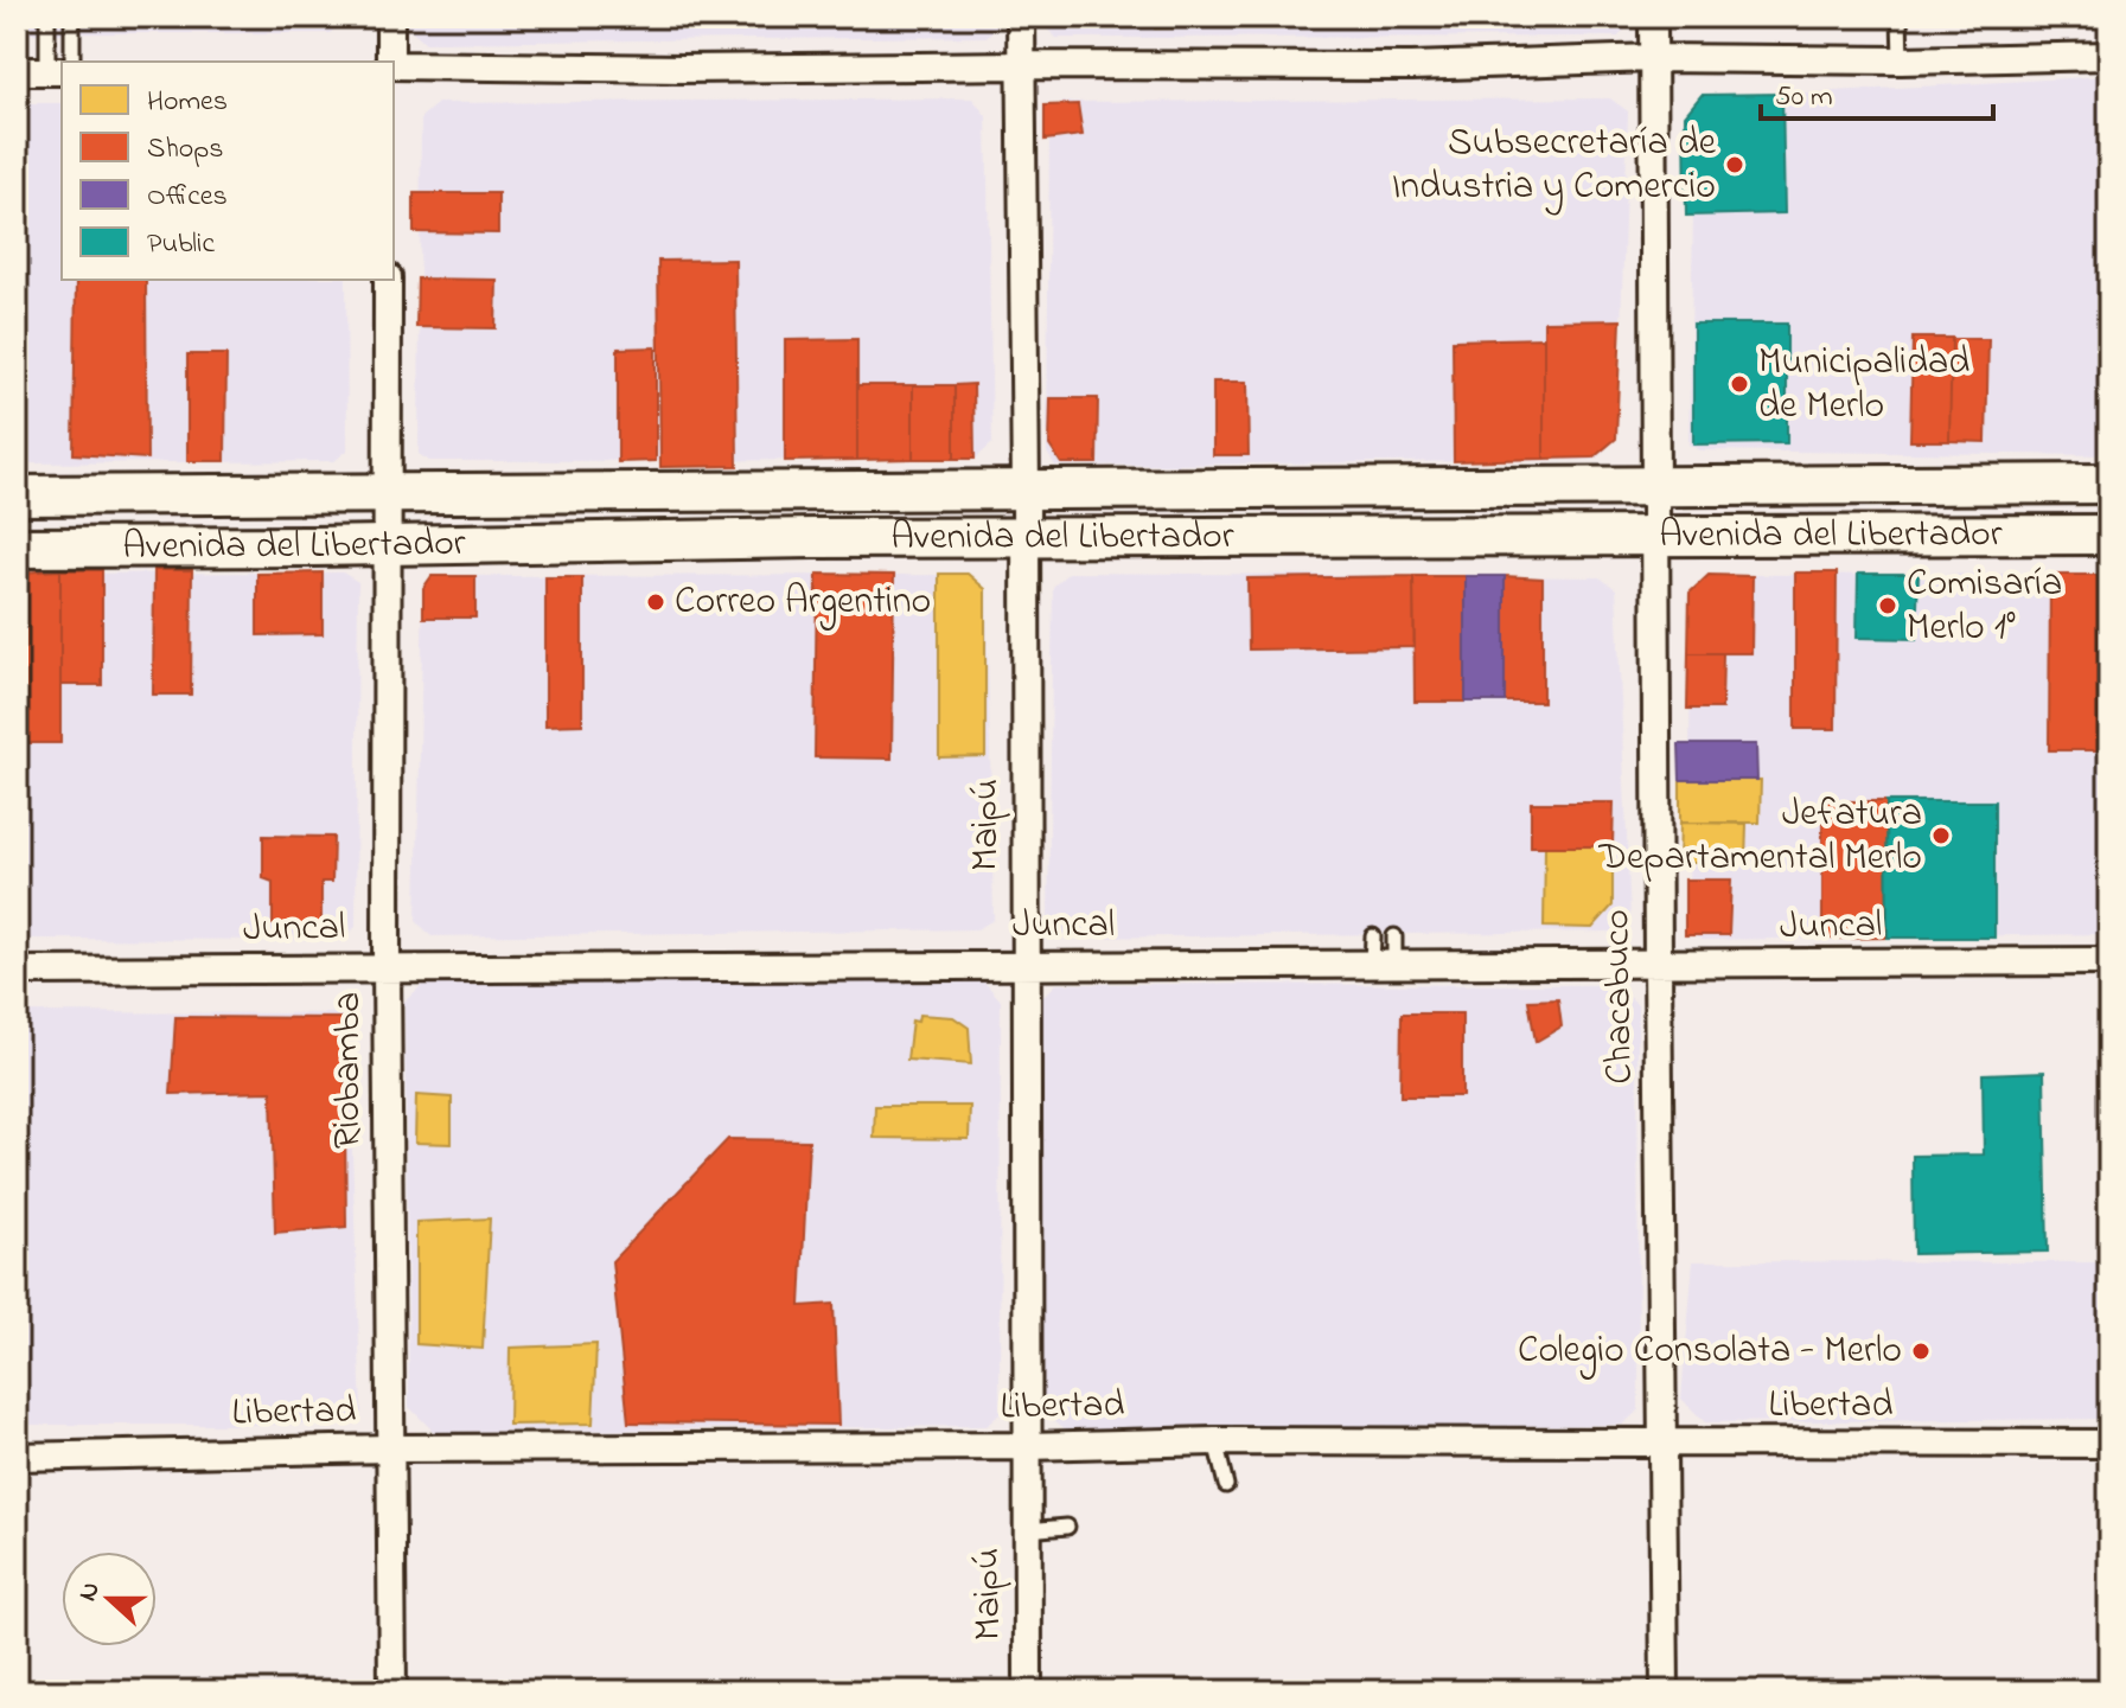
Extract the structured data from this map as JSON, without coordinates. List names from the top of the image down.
{
  "streets": {
    "main road": ["Avenida del Libertador"],
    "street": [
      "Maipú",
      "Juncal",
      "Chacabuco",
      "Riobamba",
      "Libertad"
    ]
  },
  "crossings": [
    ["Avenida del Libertador", "Maipú"],
    ["Avenida del Libertador", "Chacabuco"],
    ["Avenida del Libertador", "Riobamba"],
    ["Maipú", "Juncal"],
    ["Maipú", "Libertad"],
    ["Juncal", "Chacabuco"],
    ["Juncal", "Riobamba"],
    ["Chacabuco", "Libertad"],
    ["Riobamba", "Libertad"]
  ],
  "places": [
    "Subsecretaría de Industria y Comercio",
    "Municipalidad de Merlo",
    "Correo Argentino",
    "Comisaría Merlo 1°",
    "Jefatura Departamental Merlo",
    "Colegio Consolata - Merlo"
  ],
  "legend": [
    "Homes",
    "Shops",
    "Offices",
    "Public"
  ],
  "scale_bar": "50 m",
  "north": "left"
}
